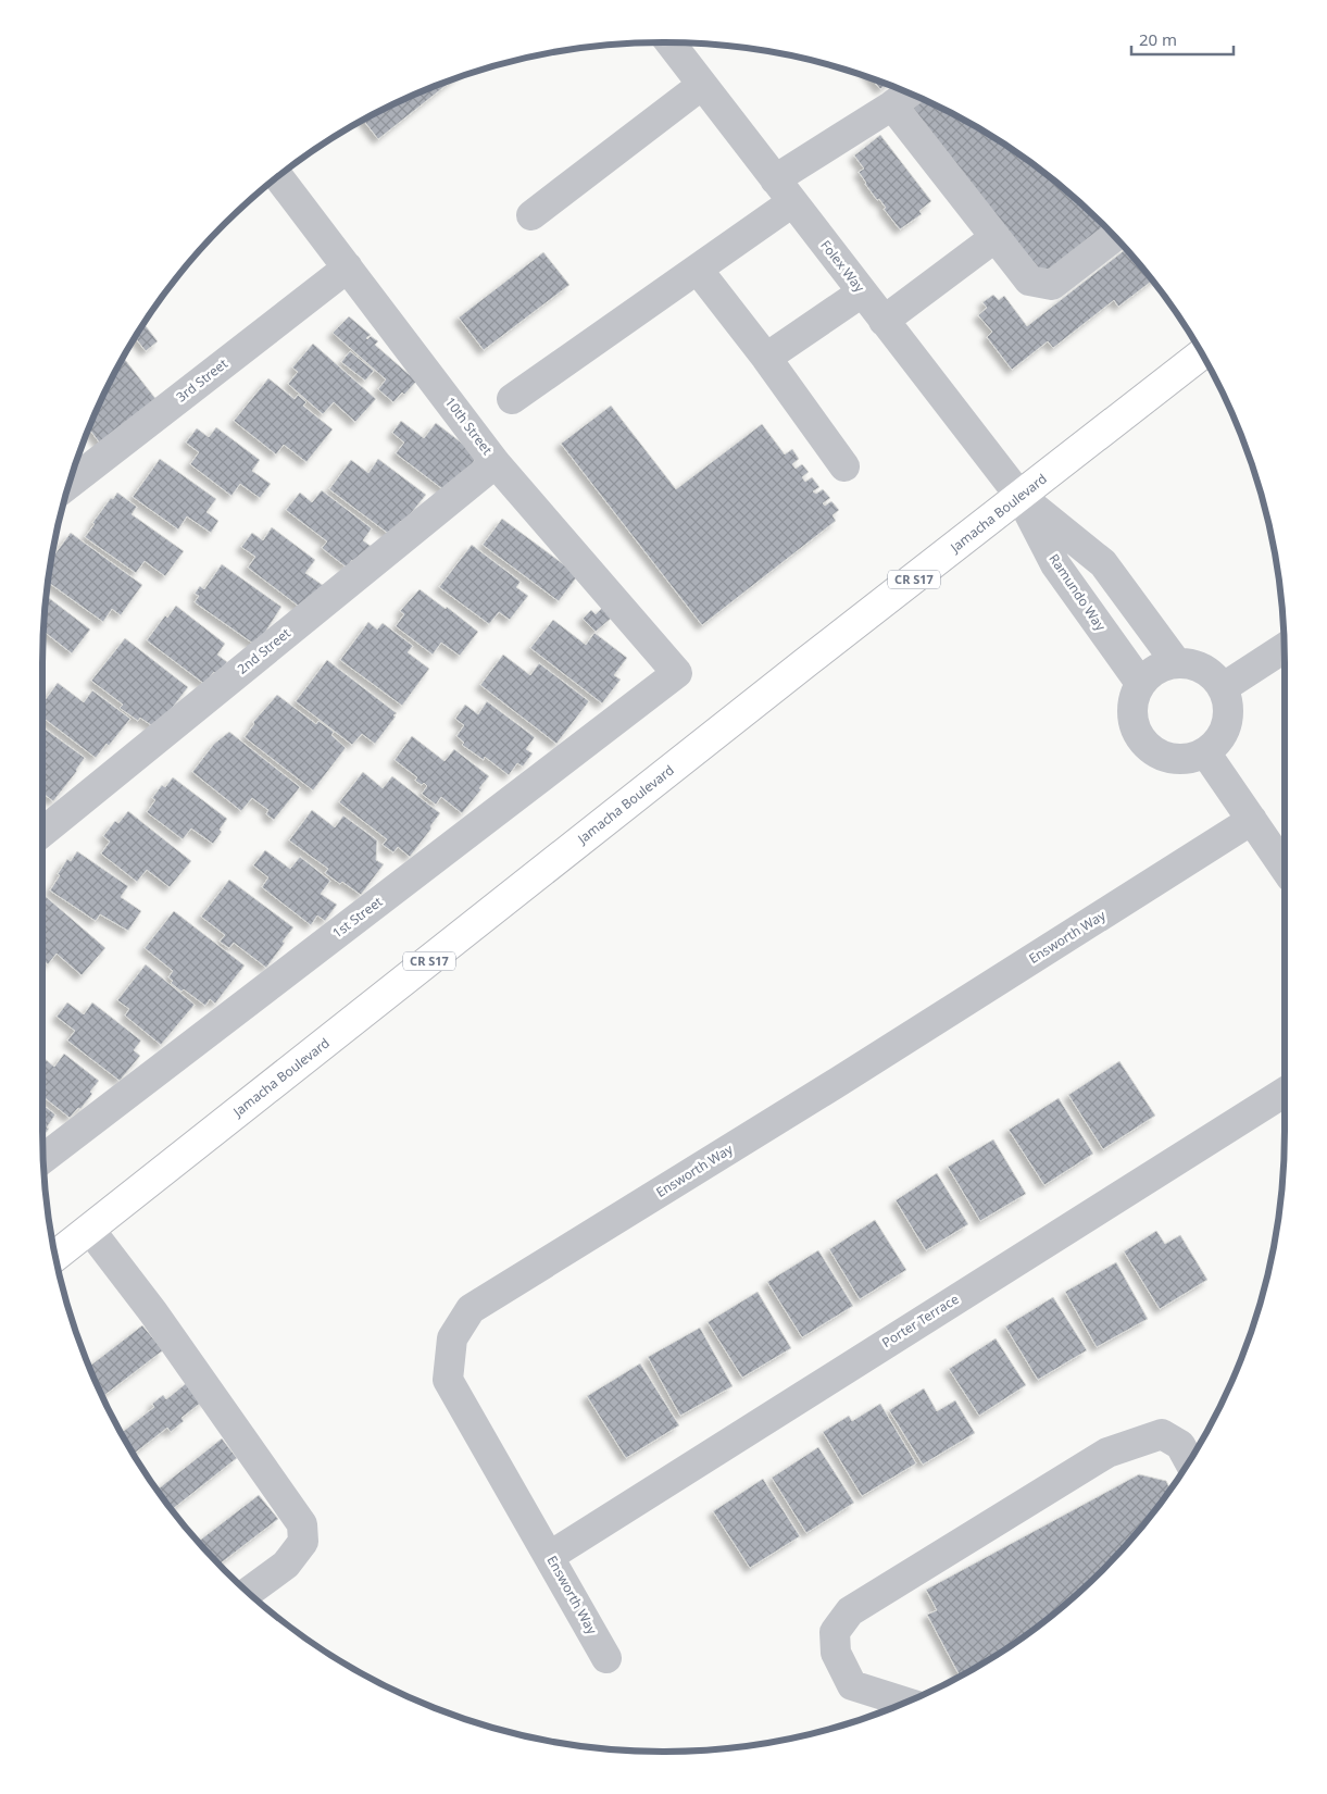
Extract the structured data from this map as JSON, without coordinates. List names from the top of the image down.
{
  "streets": {
    "main road": ["Jamacha Boulevard", "CR S17"],
    "street": [
      "Folex Way",
      "3rd Street",
      "10th Street",
      "Ramundo Way",
      "2nd Street",
      "1st Street",
      "Ensworth Way",
      "Porter Terrace"
    ]
  },
  "crossings": [
    ["Folex Way", "Jamacha Boulevard"],
    ["Folex Way", "Ramundo Way"],
    ["3rd Street", "10th Street"],
    ["10th Street", "2nd Street"],
    ["10th Street", "1st Street"],
    ["Jamacha Boulevard", "Ramundo Way"],
    ["Ensworth Way", "Porter Terrace"]
  ],
  "scale_bar": "20 m"
}
